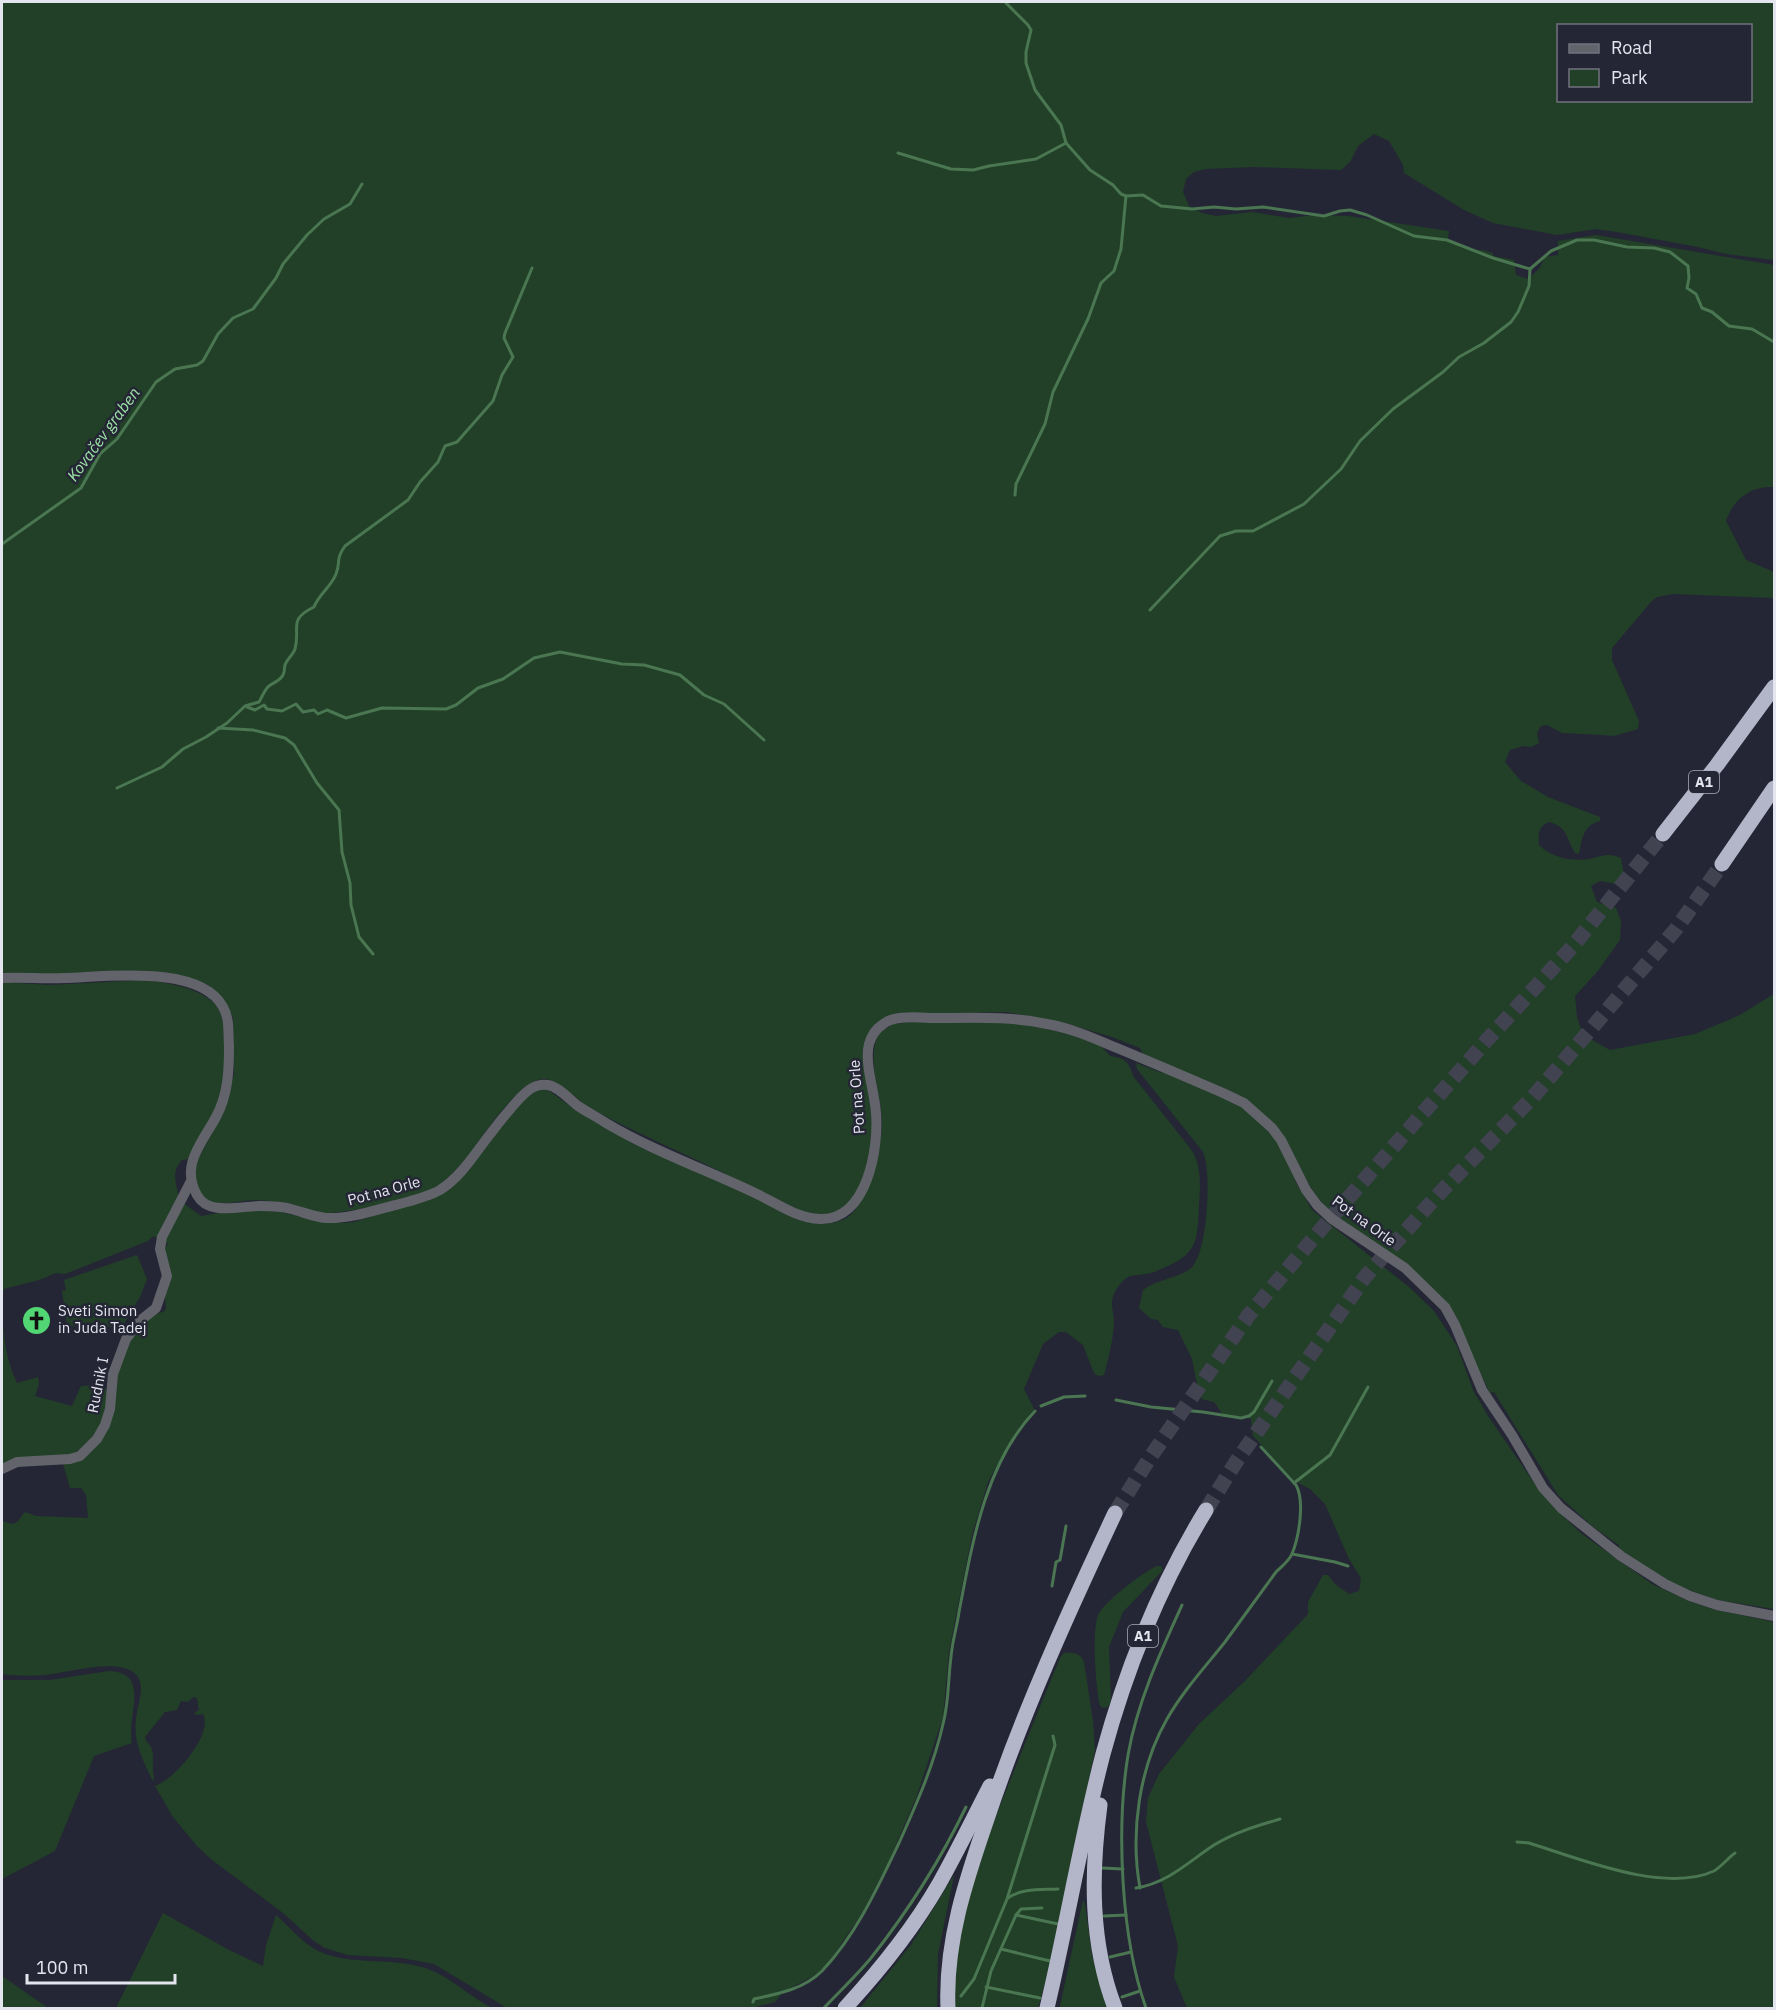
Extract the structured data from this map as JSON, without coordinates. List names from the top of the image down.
{
  "streets": {
    "highway": ["A1"],
    "street": ["Pot na Orle", "Rudnik I"]
  },
  "crossings": [
    ["Pot na Orle", "Rudnik I"]
  ],
  "water": ["Kovačev graben"],
  "places": {
    "church": ["Sveti Simon in Juda Tadej"]
  },
  "legend": ["Road", "Park"],
  "scale_bar": "100 m"
}
